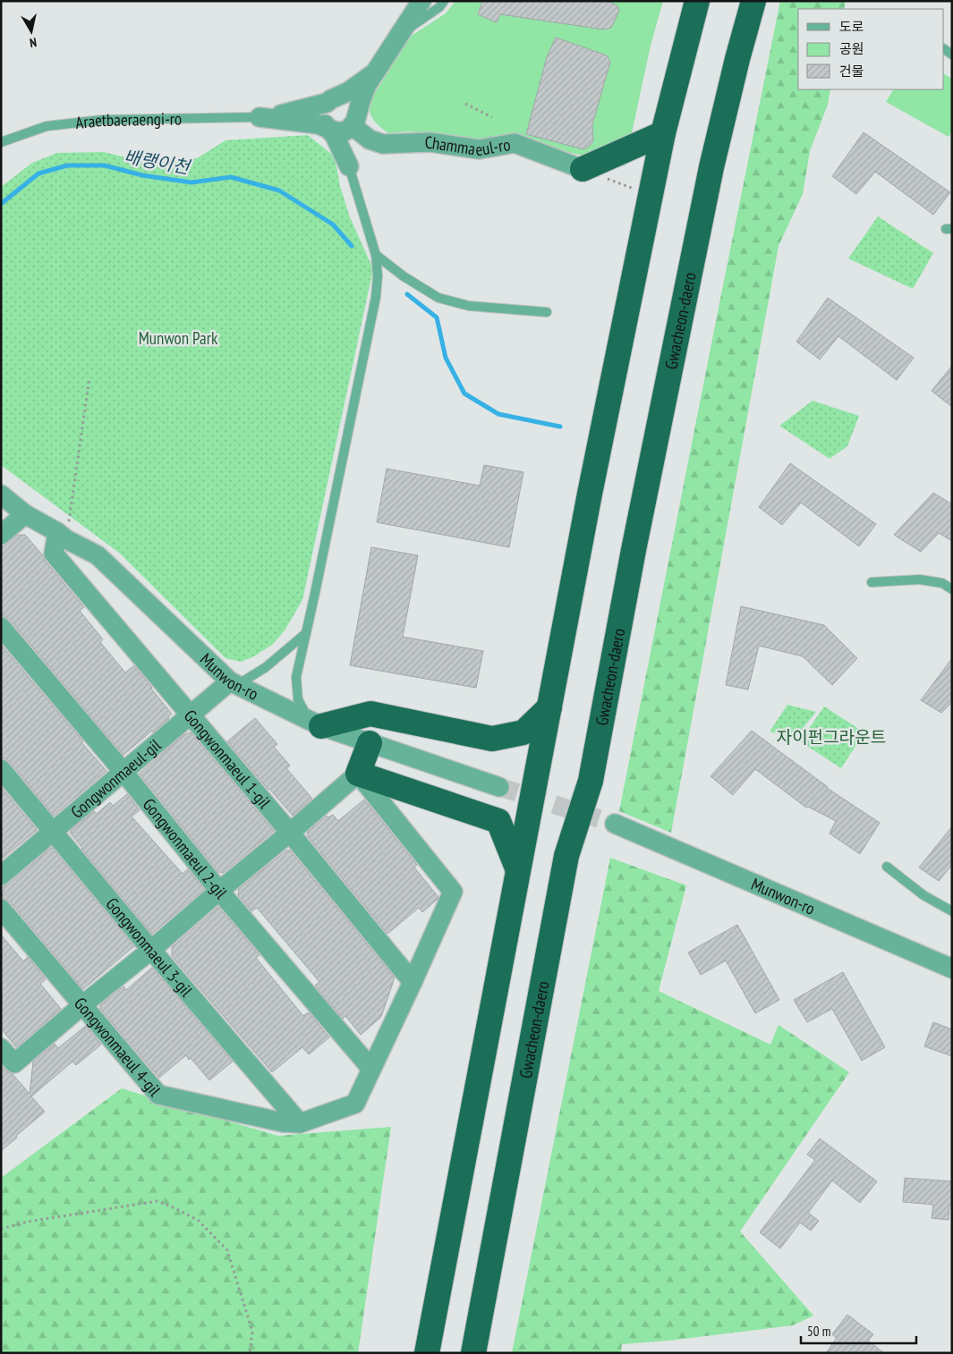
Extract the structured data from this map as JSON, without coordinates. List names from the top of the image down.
{
  "streets": {
    "highway": ["Gwacheon-daero"],
    "street": [
      "Chammaeul-ro",
      "Munwon-ro",
      "Gongwonmaeul 1-gil",
      "Gongwonmaeul-gil",
      "Gongwonmaeul 2-gil",
      "Gongwonmaeul 3-gil",
      "Gongwonmaeul 4-gil"
    ],
    "lane": ["Araetbaeraengi-ro"]
  },
  "crossings": [
    ["Munwon-ro", "Gongwonmaeul 1-gil"],
    ["Munwon-ro", "Gongwonmaeul-gil"],
    ["Gongwonmaeul 1-gil", "Gongwonmaeul-gil"],
    ["Gongwonmaeul-gil", "Gongwonmaeul 2-gil"],
    ["Gongwonmaeul-gil", "Gongwonmaeul 3-gil"],
    ["Gongwonmaeul 3-gil", "Gongwonmaeul 4-gil"]
  ],
  "water": ["배랭이천"],
  "parks": ["Munwon Park", "자이펀그라운트"],
  "legend": ["도로", "공원", "건물"],
  "scale_bar": "50 m",
  "north": "bottom"
}
